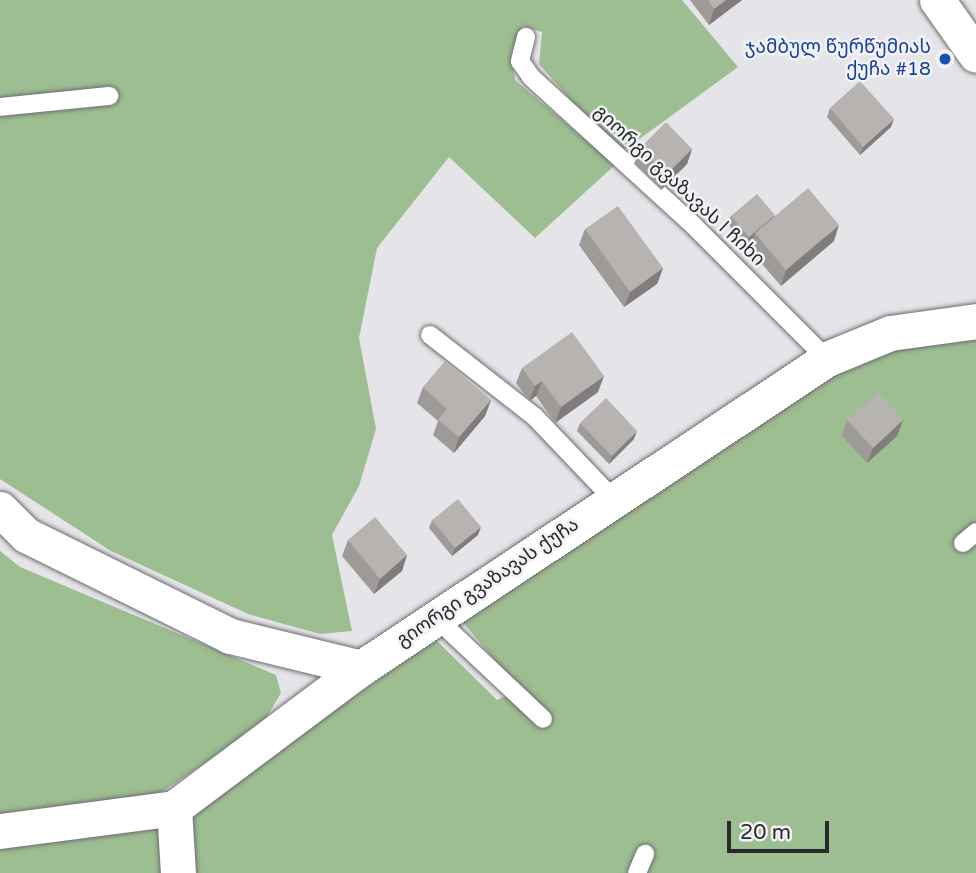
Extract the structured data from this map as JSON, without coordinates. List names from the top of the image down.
{
  "streets": {
    "street": ["გიორგი გვაზავას ქუჩა"],
    "lane": ["გიორგი გვაზავას I ჩიხი"]
  },
  "crossings": [
    ["გიორგი გვაზავას I ჩიხი", "გიორგი გვაზავას ქუჩა"]
  ],
  "places": ["ჯამბულ წურწუმიას ქუჩა #18"],
  "scale_bar": "20 m"
}
